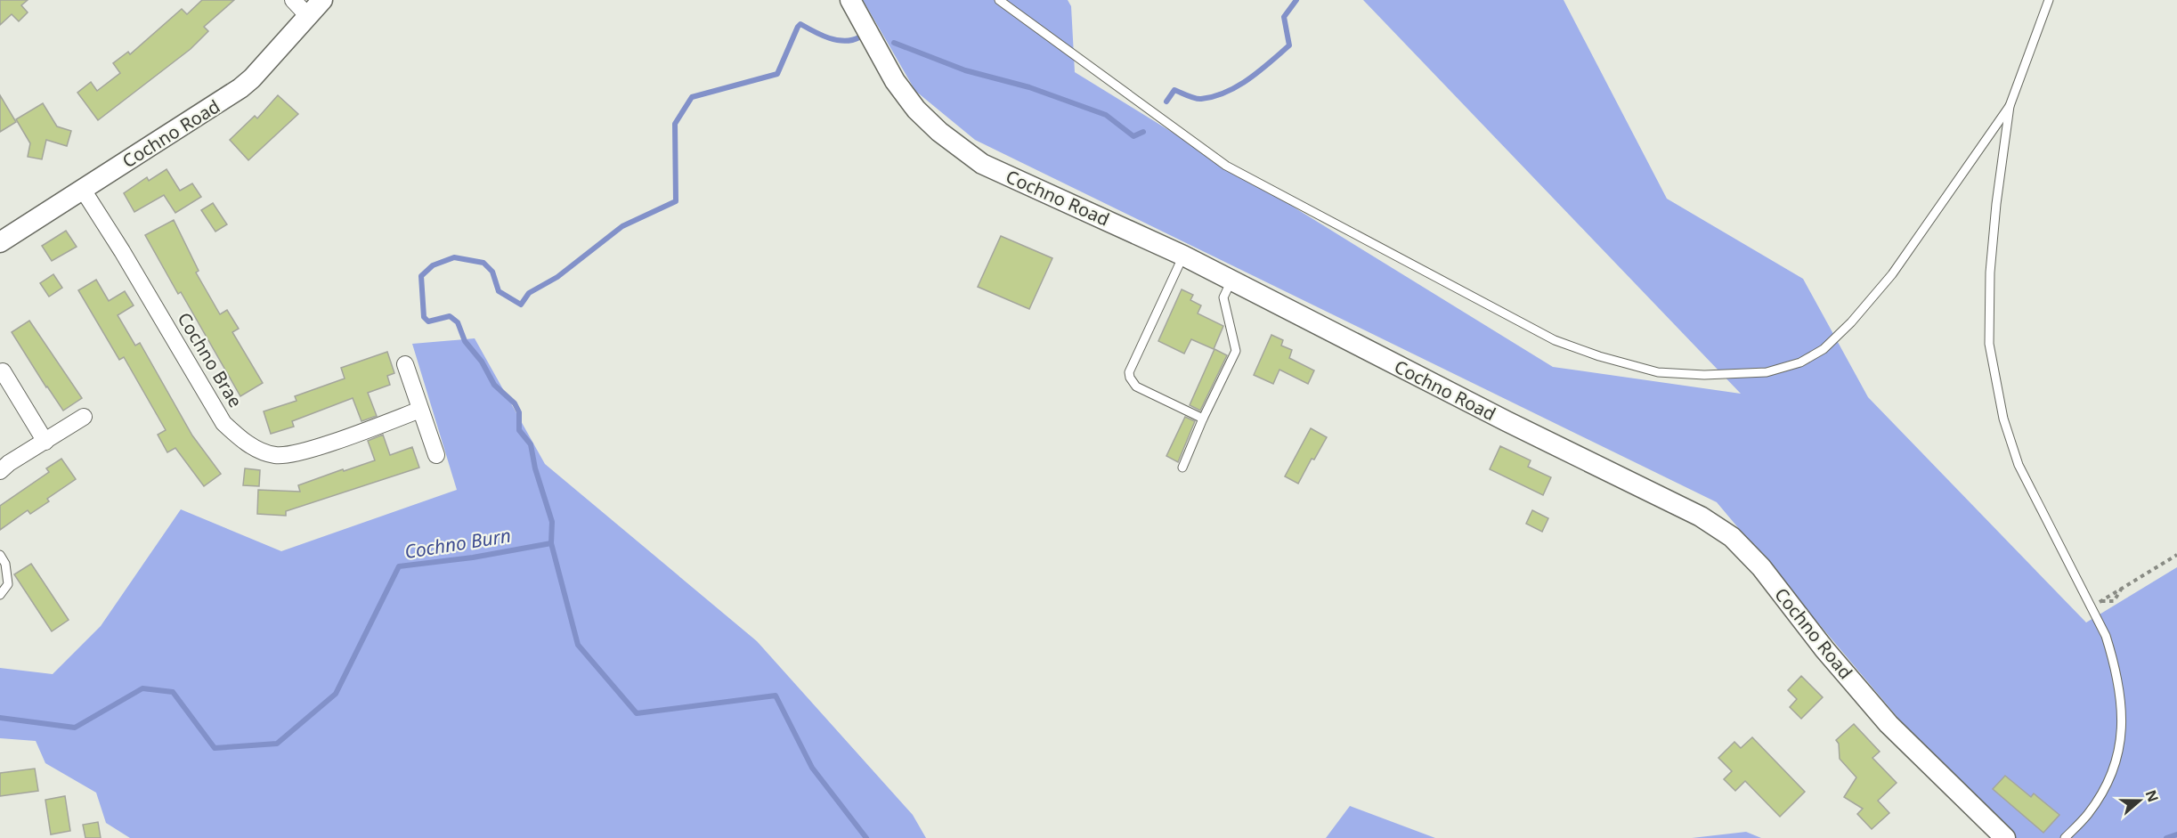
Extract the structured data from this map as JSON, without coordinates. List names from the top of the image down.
{
  "streets": {
    "street": ["Cochno Road", "Cochno Brae"]
  },
  "crossings": [
    ["Cochno Road", "Cochno Brae"]
  ],
  "water": ["Cochno Burn"],
  "north": "right"
}
